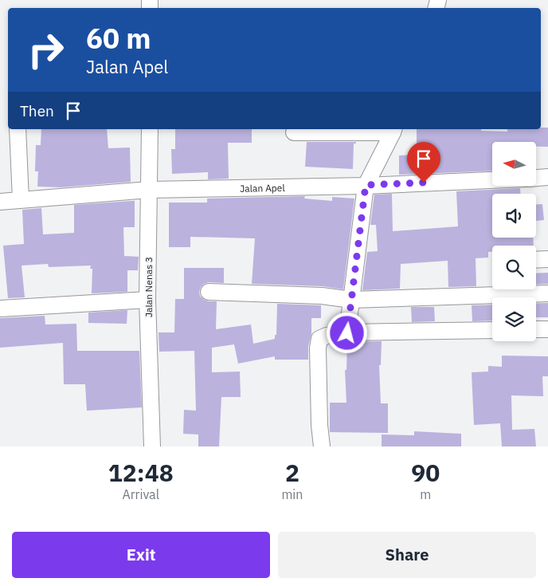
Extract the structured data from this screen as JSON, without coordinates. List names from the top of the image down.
{
  "streets": {
    "street": ["Jalan Apel", "Jalan Nenas 3"]
  },
  "crossings": [
    ["Jalan Apel", "Jalan Nenas 3"]
  ],
  "north": "left",
  "page": {
    "turn": ["60 m", "Jalan Apel"],
    "then": "Then",
    "eta": [
      "12:48",
      "Arrival",
      "2",
      "min",
      "90",
      "m"
    ],
    "buttons": ["Exit", "Share"]
  }
}
